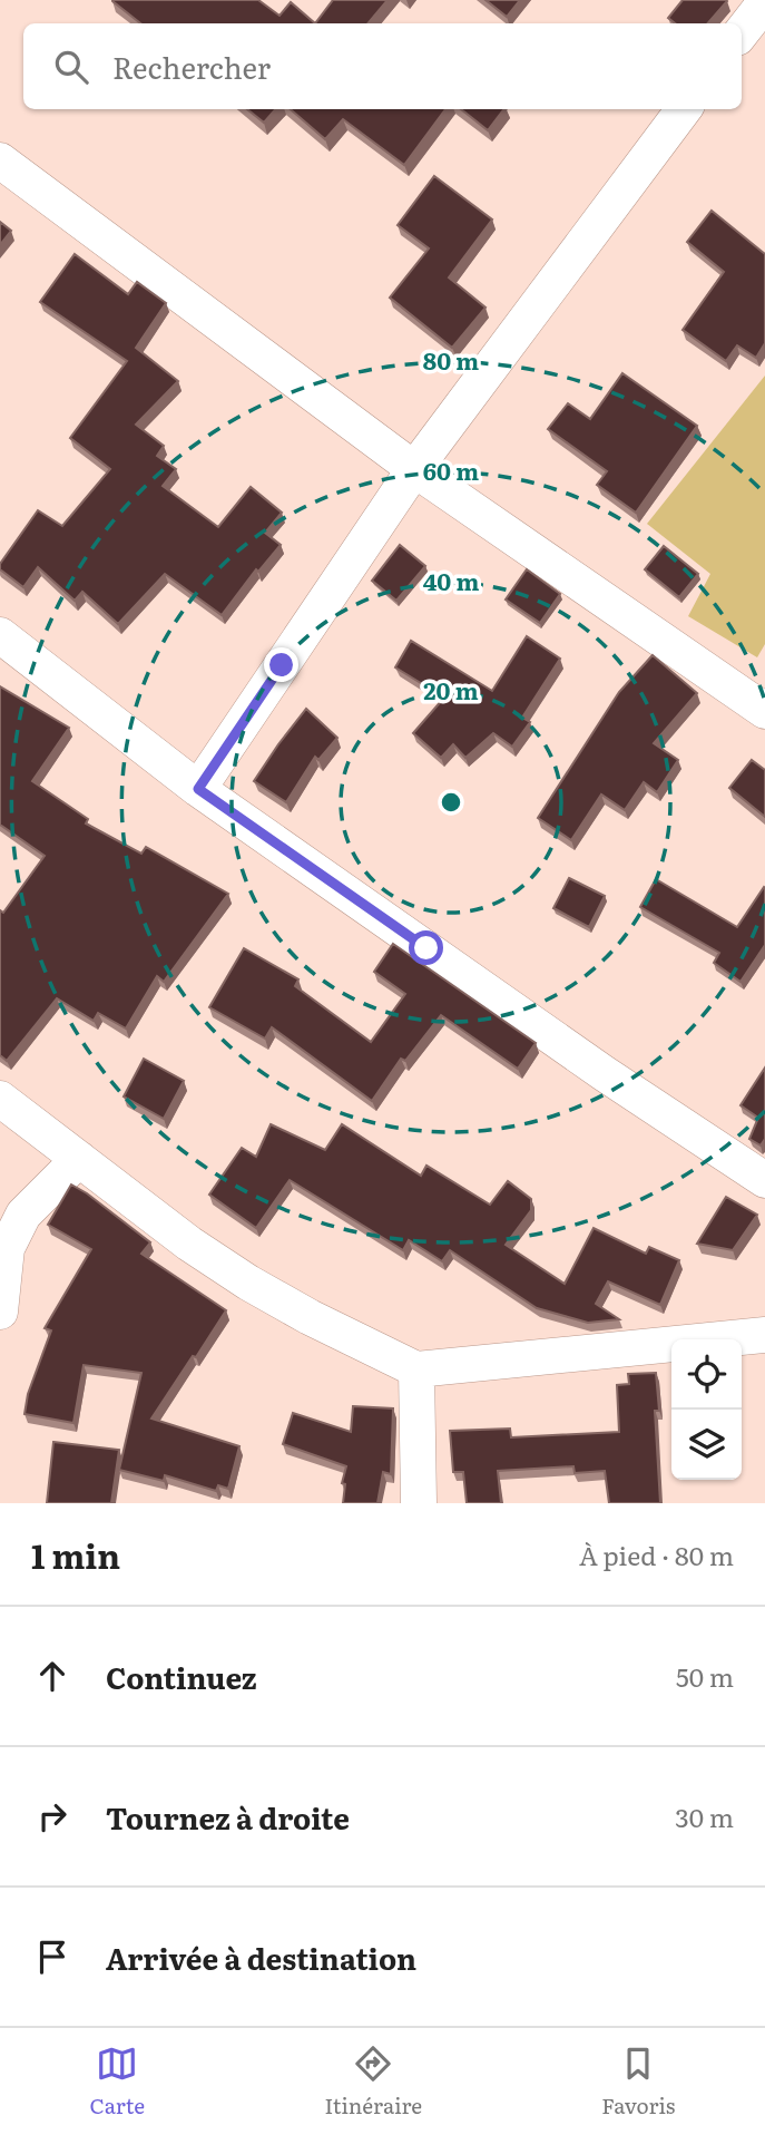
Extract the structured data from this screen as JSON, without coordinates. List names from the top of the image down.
{
  "page": {
    "search": "Rechercher",
    "heading": ["1 min", "À pied · 80 m"],
    "list": [
      ["Continuez", "50 m"],
      ["Tournez à droite", "30 m"],
      "Arrivée à destination"
    ],
    "nav": ["Carte", "Itinéraire", "Favoris"]
  },
  "rings": [
    "80 m",
    "60 m",
    "40 m",
    "20 m"
  ]
}
